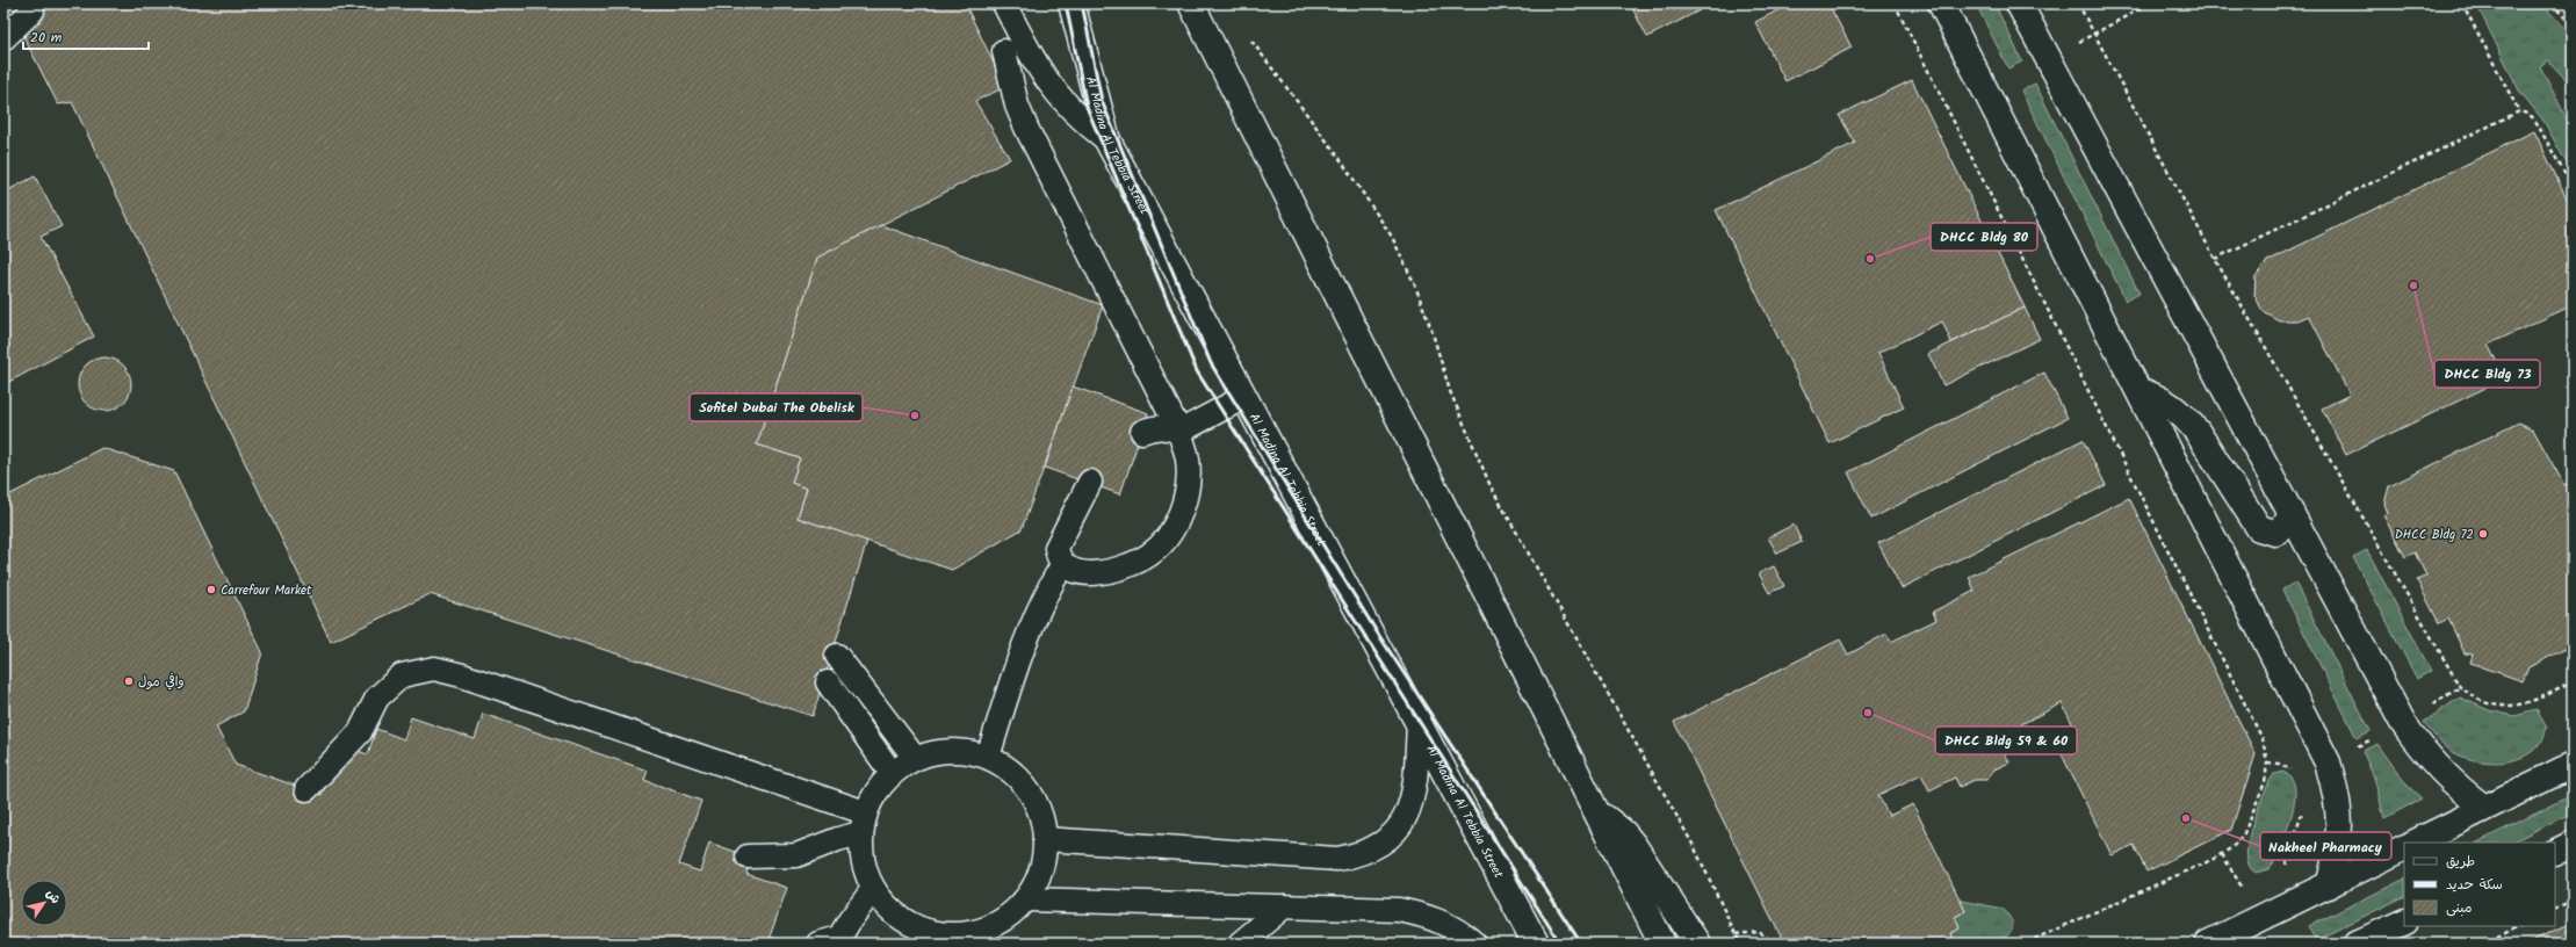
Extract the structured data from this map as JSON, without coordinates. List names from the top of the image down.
{
  "streets": {
    "street": ["Al Madina Al Tebbia Street"]
  },
  "places": [
    "DHCC Bldg 80",
    "DHCC Bldg 73",
    "Sofitel Dubai The Obelisk",
    "DHCC Bldg 72",
    "Carrefour Market",
    "وافي مول",
    "DHCC Bldg 59 & 60",
    "Nakheel Pharmacy"
  ],
  "legend": ["طريق", "سكة حديد", "مبنى"],
  "scale_bar": "20 m",
  "north": "top right"
}
